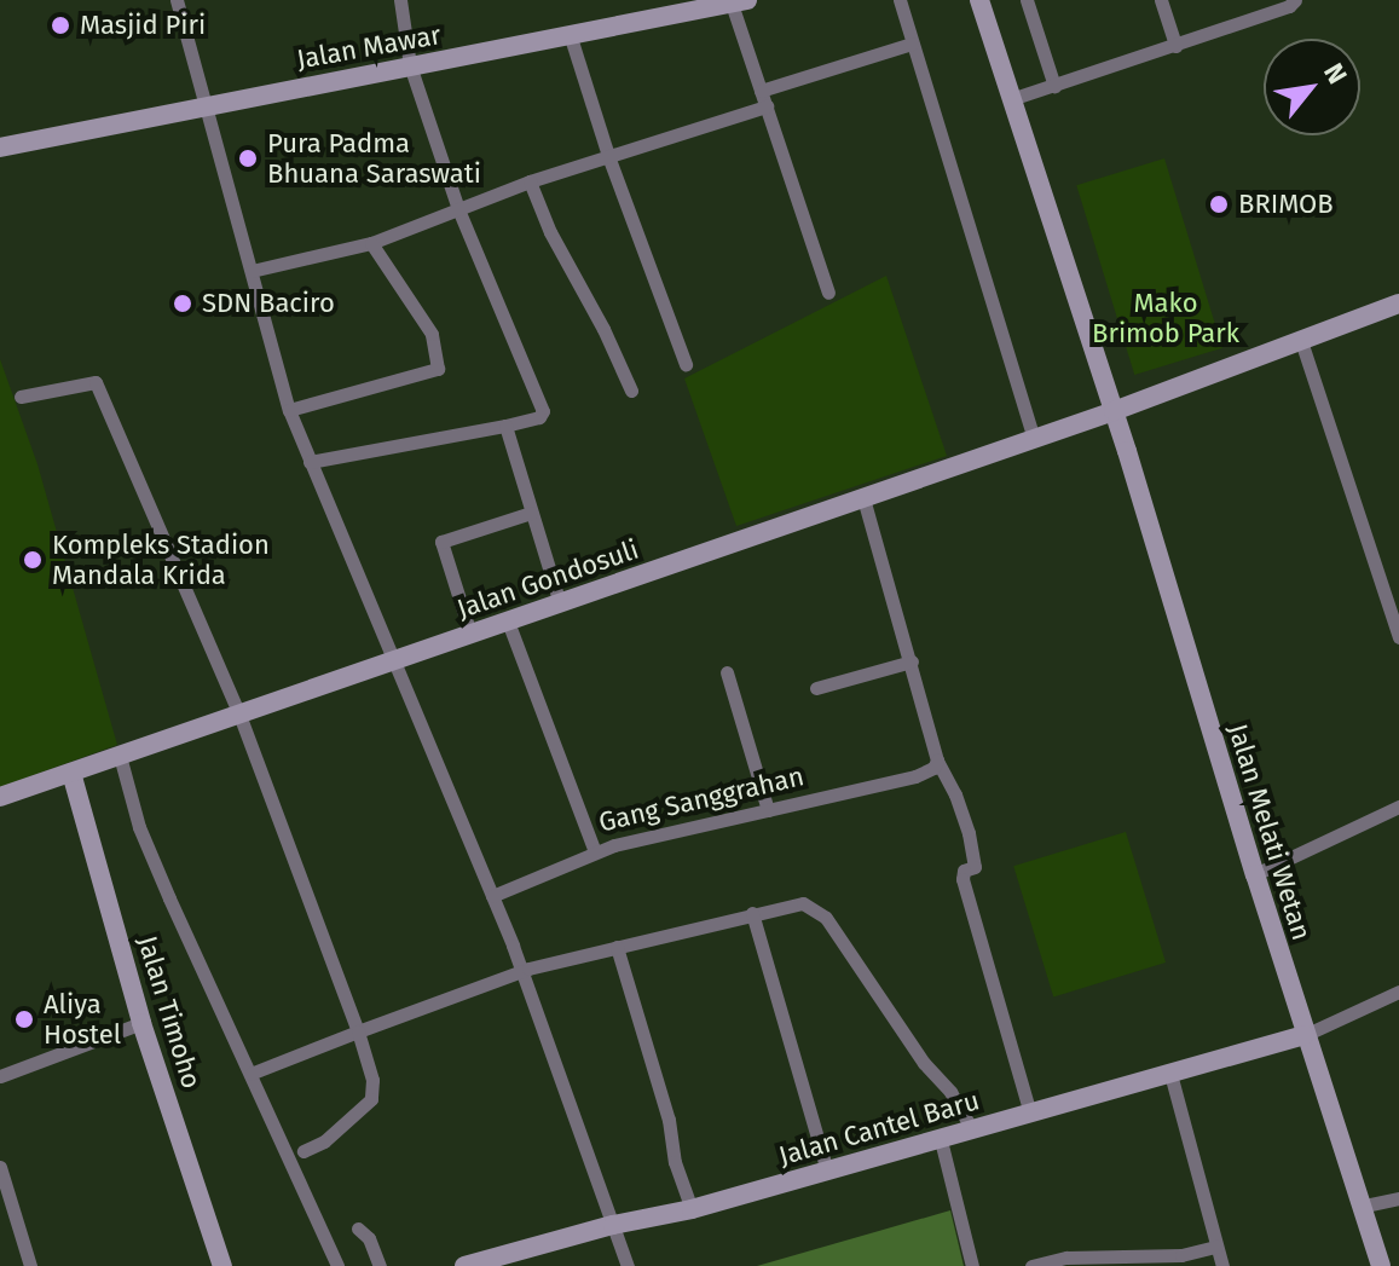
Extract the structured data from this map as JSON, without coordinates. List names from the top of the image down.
{
  "streets": {
    "street": [
      "Jalan Mawar",
      "Jalan Gondosuli",
      "Gang Sanggrahan",
      "Jalan Melati Wetan",
      "Jalan Timoho",
      "Jalan Cantel Baru"
    ]
  },
  "crossings": [
    ["Jalan Gondosuli", "Gang Sanggrahan"],
    ["Jalan Gondosuli", "Jalan Melati Wetan"],
    ["Jalan Gondosuli", "Jalan Timoho"],
    ["Jalan Melati Wetan", "Jalan Cantel Baru"]
  ],
  "parks": ["Mako Brimob Park"],
  "places": [
    "Masjid Piri",
    "Pura Padma Bhuana Saraswati",
    "BRIMOB",
    "SDN Baciro",
    "Kompleks Stadion Mandala Krida",
    "Aliya Hostel"
  ],
  "north": "top right"
}
